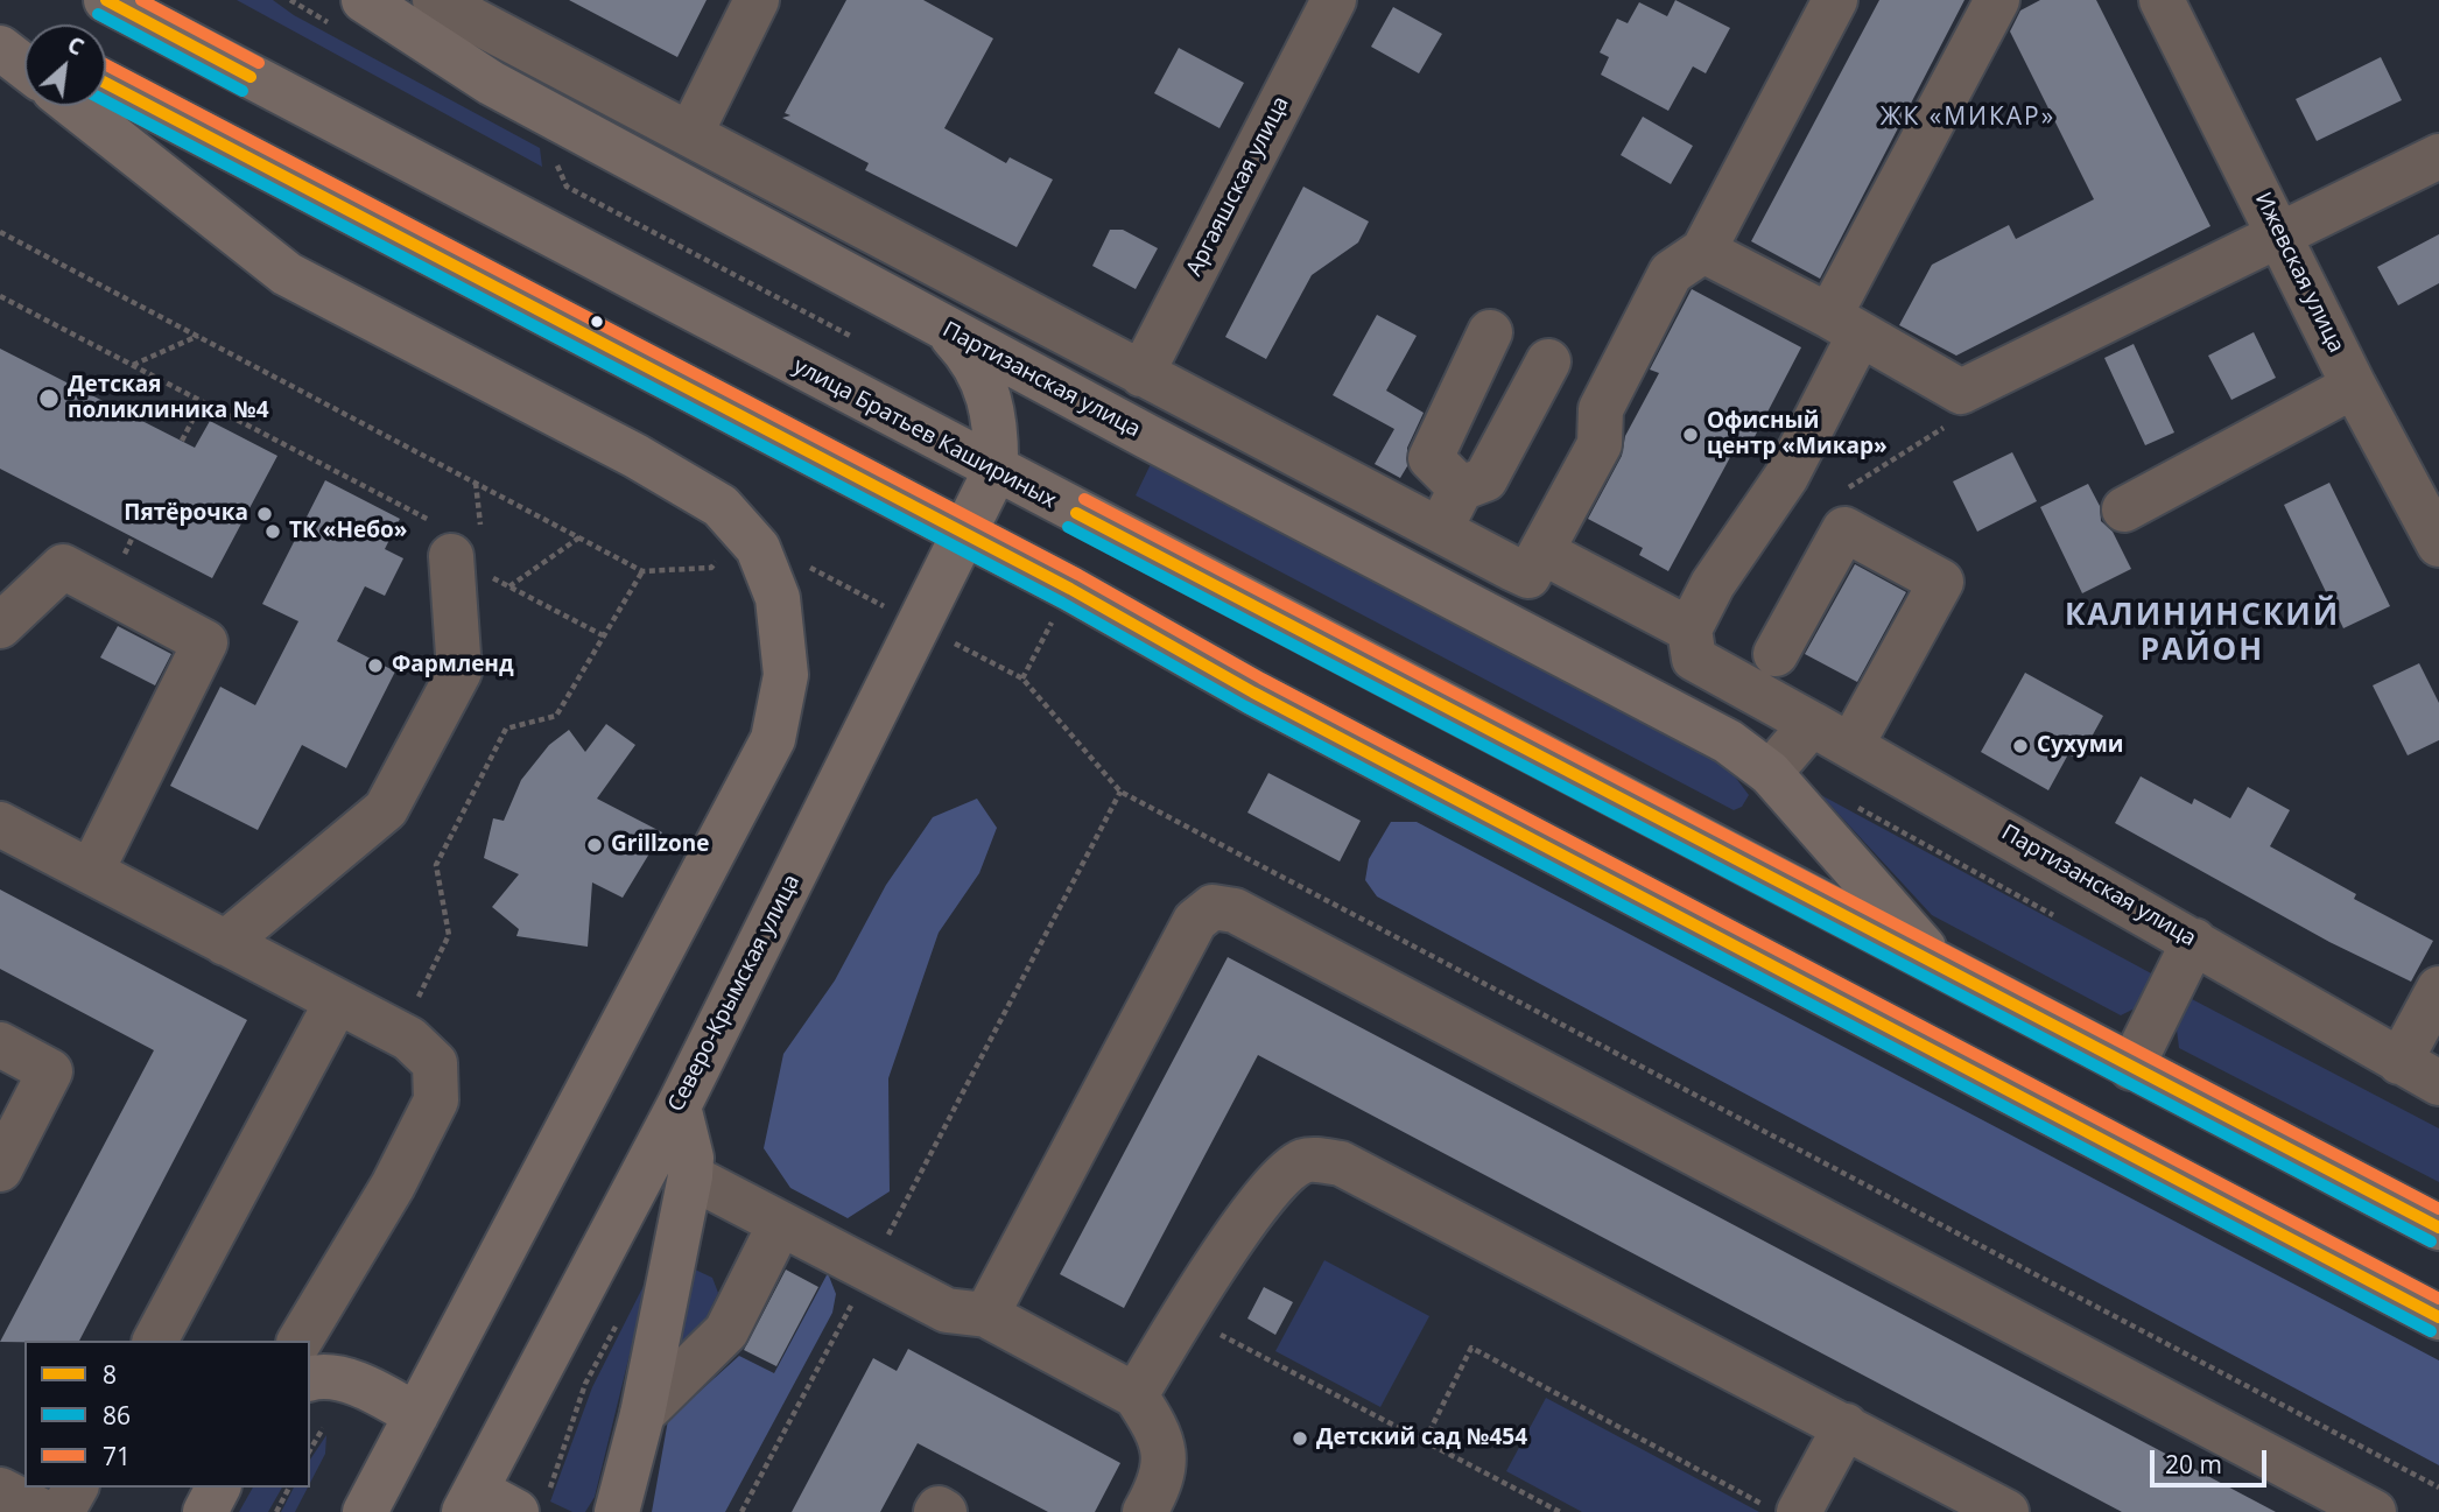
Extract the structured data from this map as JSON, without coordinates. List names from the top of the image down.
{
  "streets": {
    "main road": ["Партизанская улица", "улица Братьев Кашириных", "Северо-Крымская улица"],
    "street": ["Аргаяшская улица", "Ижевская улица"]
  },
  "crossings": [
    ["Партизанская улица", "улица Братьев Кашириных"],
    ["улица Братьев Кашириных", "Северо-Крымская улица"]
  ],
  "districts": ["ЖК «МИКАР»", "КАЛИНИНСКИЙ РАЙОН"],
  "places": [
    "Детская поликлиника №4",
    "Офисный центр «Микар»",
    "Пятёрочка",
    "ТК «Небо»",
    "Фармленд",
    "Сухуми",
    "Grillzone",
    "Детский сад №454"
  ],
  "lines": ["transit line 8", "transit line 71", "transit line 86"],
  "legend": ["8", "86", "71"],
  "scale_bar": "20 m",
  "north": "top right"
}
